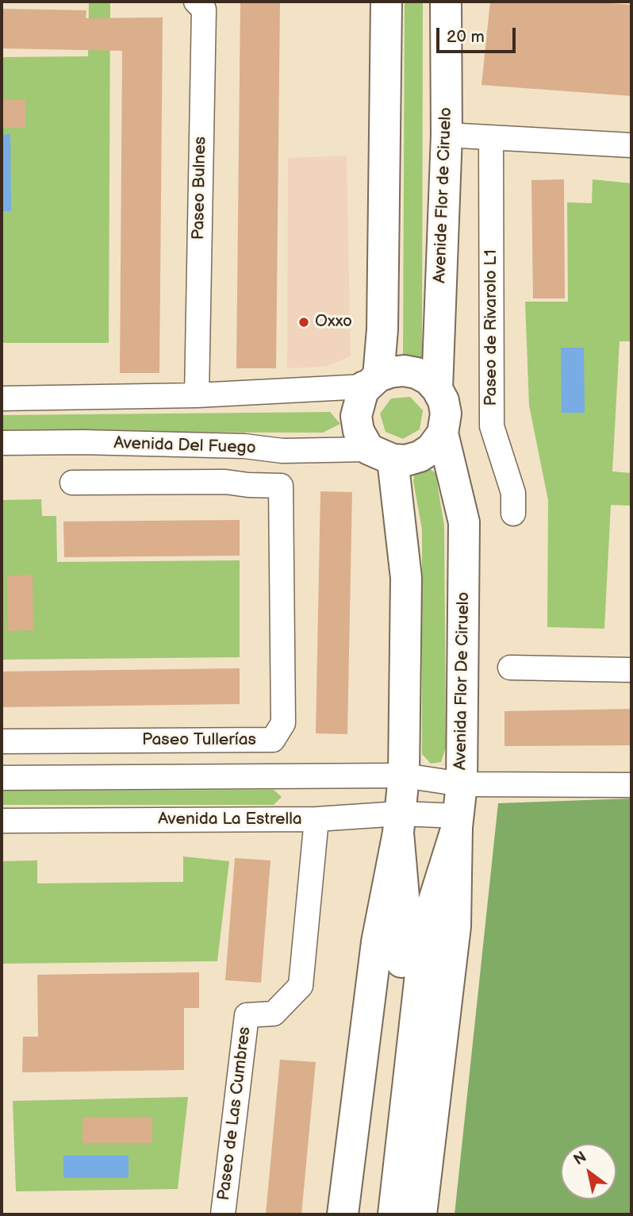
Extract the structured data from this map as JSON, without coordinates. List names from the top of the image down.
{
  "streets": {
    "main road": ["Avenide Flor de Ciruelo", "Avenida Flor De Ciruelo"],
    "street": [
      "Paseo Bulnes",
      "Paseo de Rivarolo L1",
      "Avenida Del Fuego",
      "Paseo Tullerías",
      "Avenida La Estrella",
      "Paseo de Las Cumbres"
    ]
  },
  "crossings": [
    ["Avenide Flor de Ciruelo", "Avenida Del Fuego"],
    ["Avenide Flor de Ciruelo", "Avenida Flor De Ciruelo"],
    ["Avenida Del Fuego", "Avenida Flor De Ciruelo"],
    ["Avenida Flor De Ciruelo", "Avenida La Estrella"],
    ["Avenida La Estrella", "Paseo de Las Cumbres"]
  ],
  "places": ["Oxxo"],
  "scale_bar": "20 m",
  "north": "top left"
}
